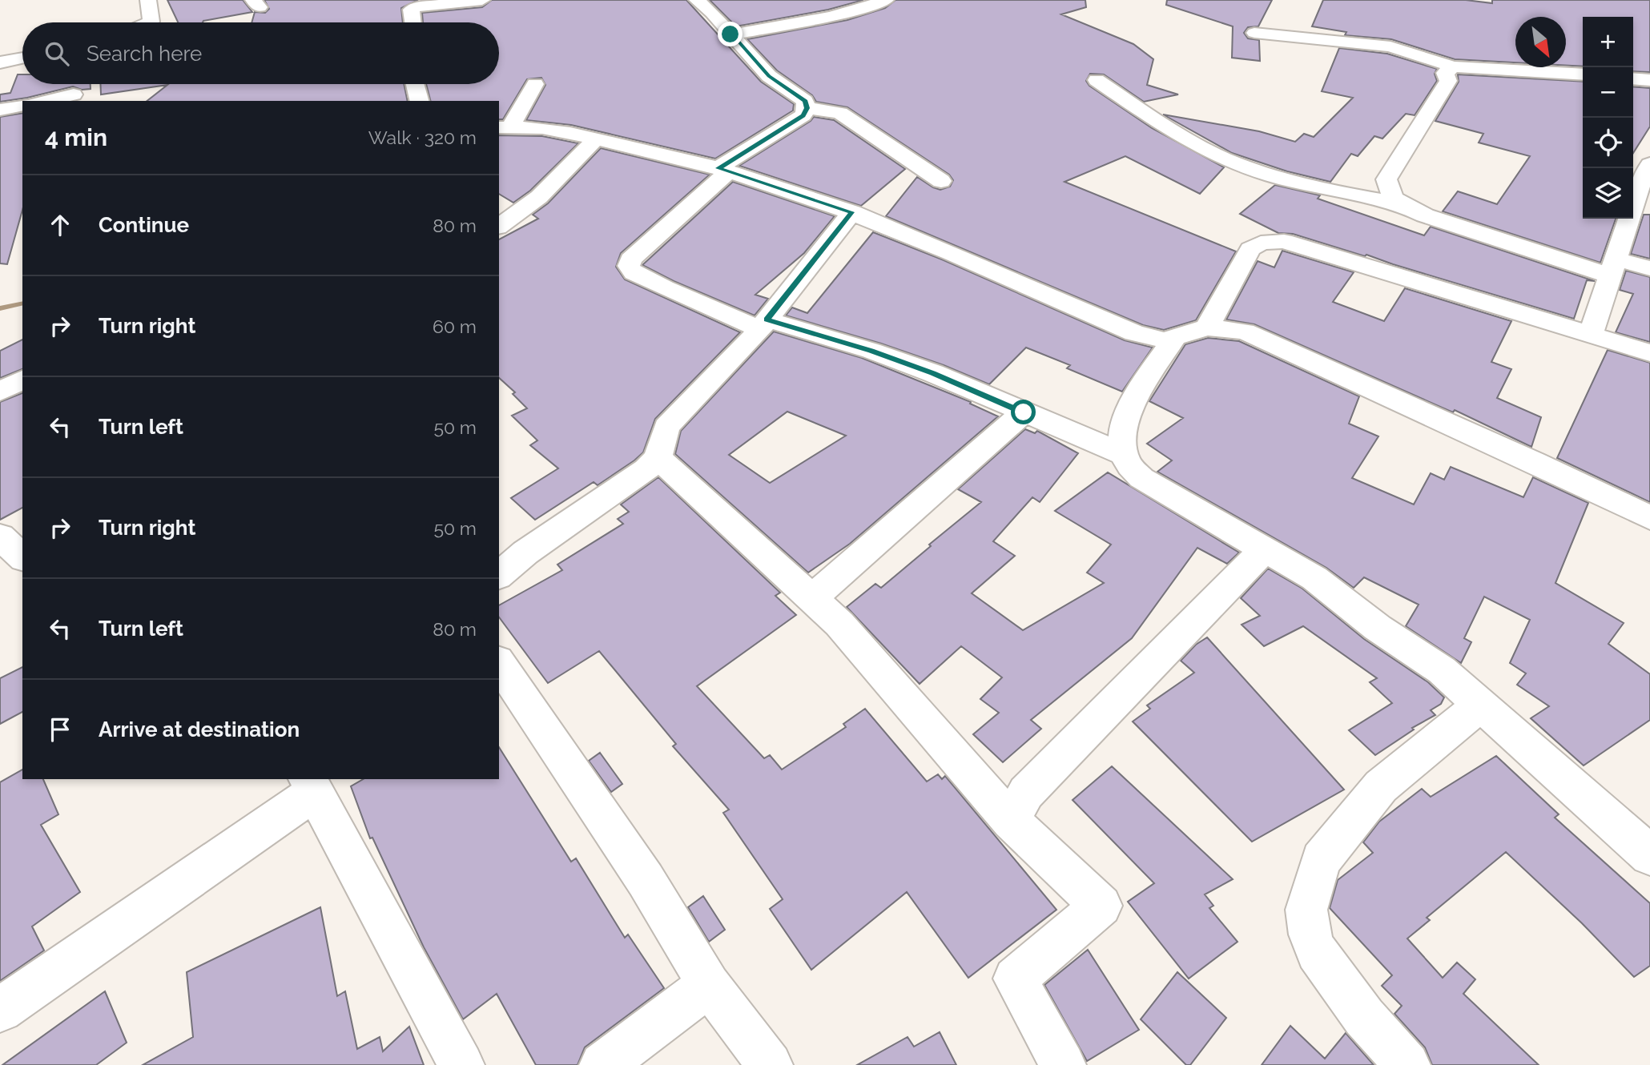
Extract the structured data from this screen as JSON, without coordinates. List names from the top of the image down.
{
  "north": "bottom right",
  "page": {
    "map_buttons": ["+", "−"],
    "search": "Search here",
    "heading": ["4 min", "Walk · 320 m"],
    "list": [
      ["Continue", "80 m"],
      ["Turn right", "60 m"],
      ["Turn left", "50 m"],
      ["Turn right", "50 m"],
      ["Turn left", "80 m"],
      "Arrive at destination"
    ]
  }
}
